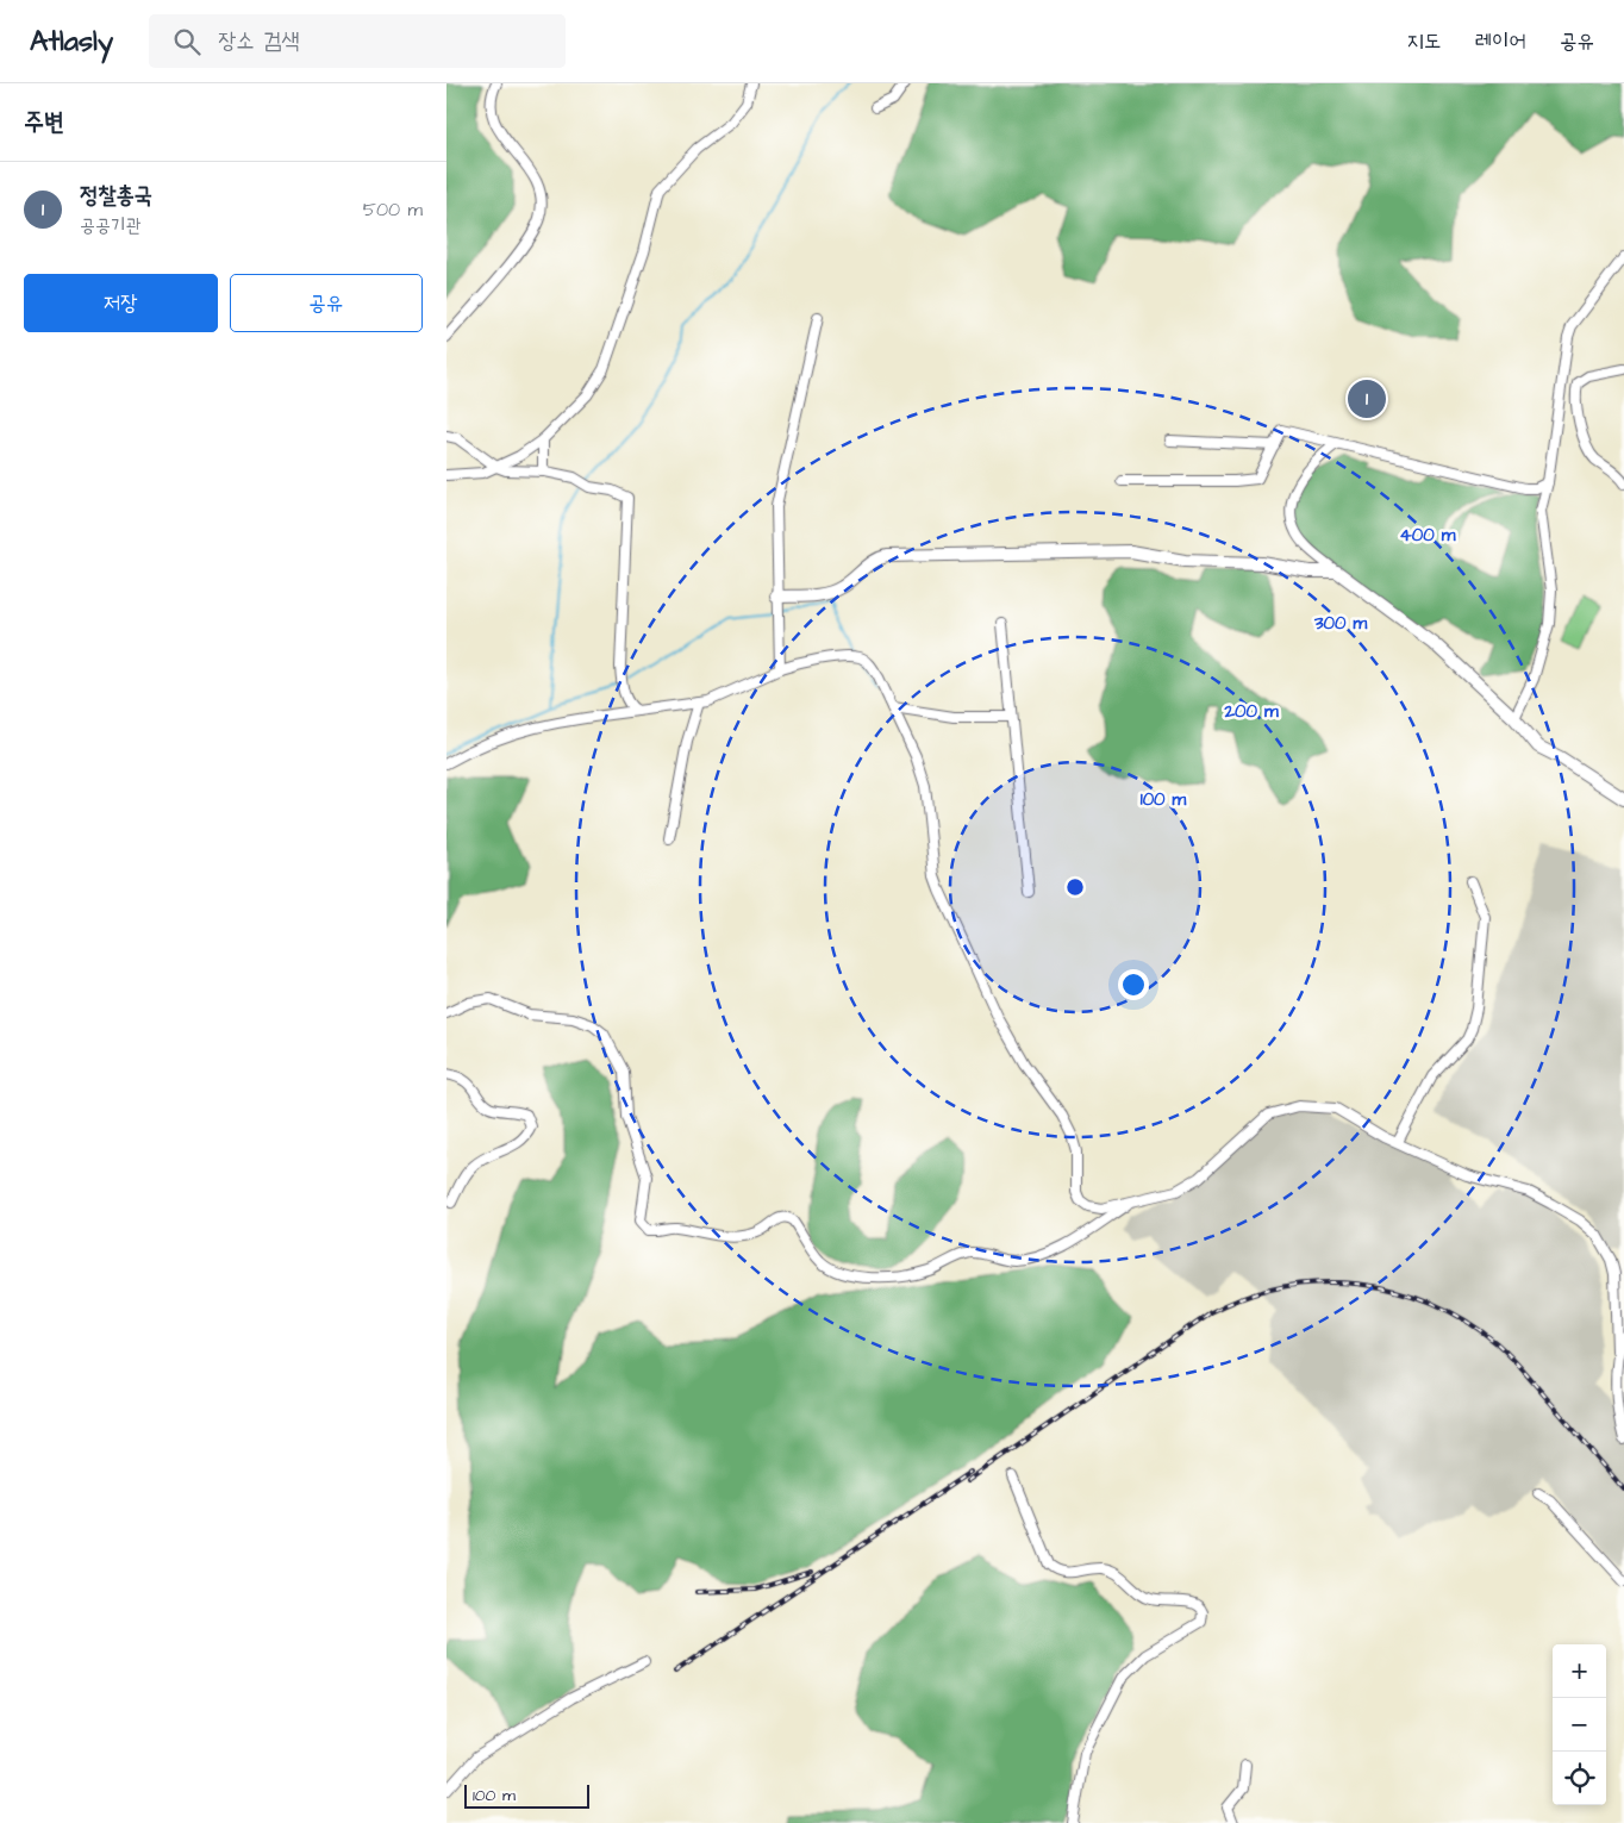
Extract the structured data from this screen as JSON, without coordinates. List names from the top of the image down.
{
  "scale_bar": "100 m",
  "page": {
    "header": "Atlasly",
    "search": "장소 검색",
    "nav": ["지도", "레이어", "공유"],
    "heading": "주변",
    "list": [
      {
        "mark": "1",
        "name": "정찰총국",
        "note": "공공기관",
        "value": "500 m"
      }
    ],
    "buttons": ["저장", "공유"],
    "pins": "1",
    "map_buttons": ["+", "−"],
    "scale": "100 m"
  },
  "rings": [
    "400 m",
    "300 m",
    "200 m",
    "100 m"
  ]
}
